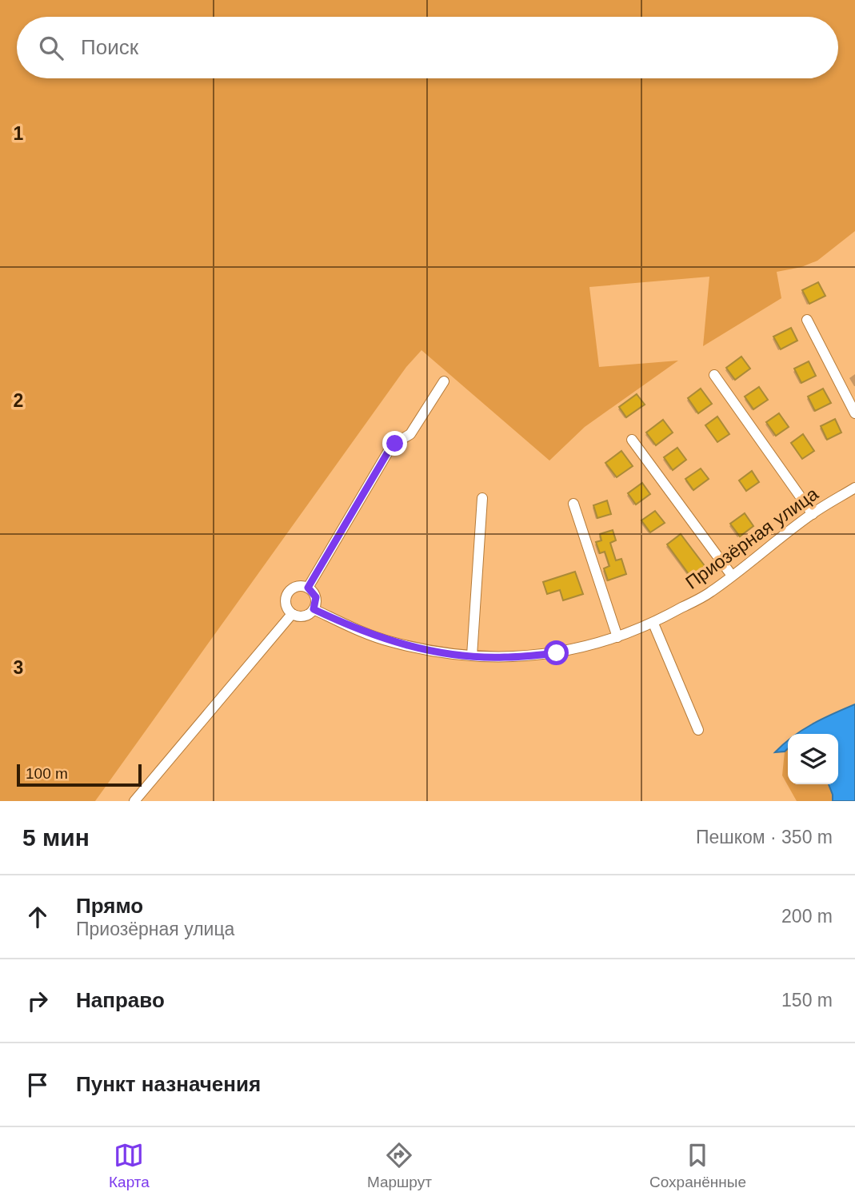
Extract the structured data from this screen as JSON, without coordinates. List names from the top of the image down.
{
  "streets": {
    "street": ["Приозёрная улица"]
  },
  "scale_bar": "100 m",
  "page": {
    "search": "Поиск",
    "scale": "100 m",
    "heading": ["5 мин", "Пешком · 350 m"],
    "list": [
      ["Прямо", "Приозёрная улица", "200 m"],
      ["Направо", "150 m"],
      "Пункт назначения"
    ],
    "nav": ["Карта", "Маршрут", "Сохранённые"]
  },
  "grid": {
    "rows": ["1", "2", "3"]
  }
}
